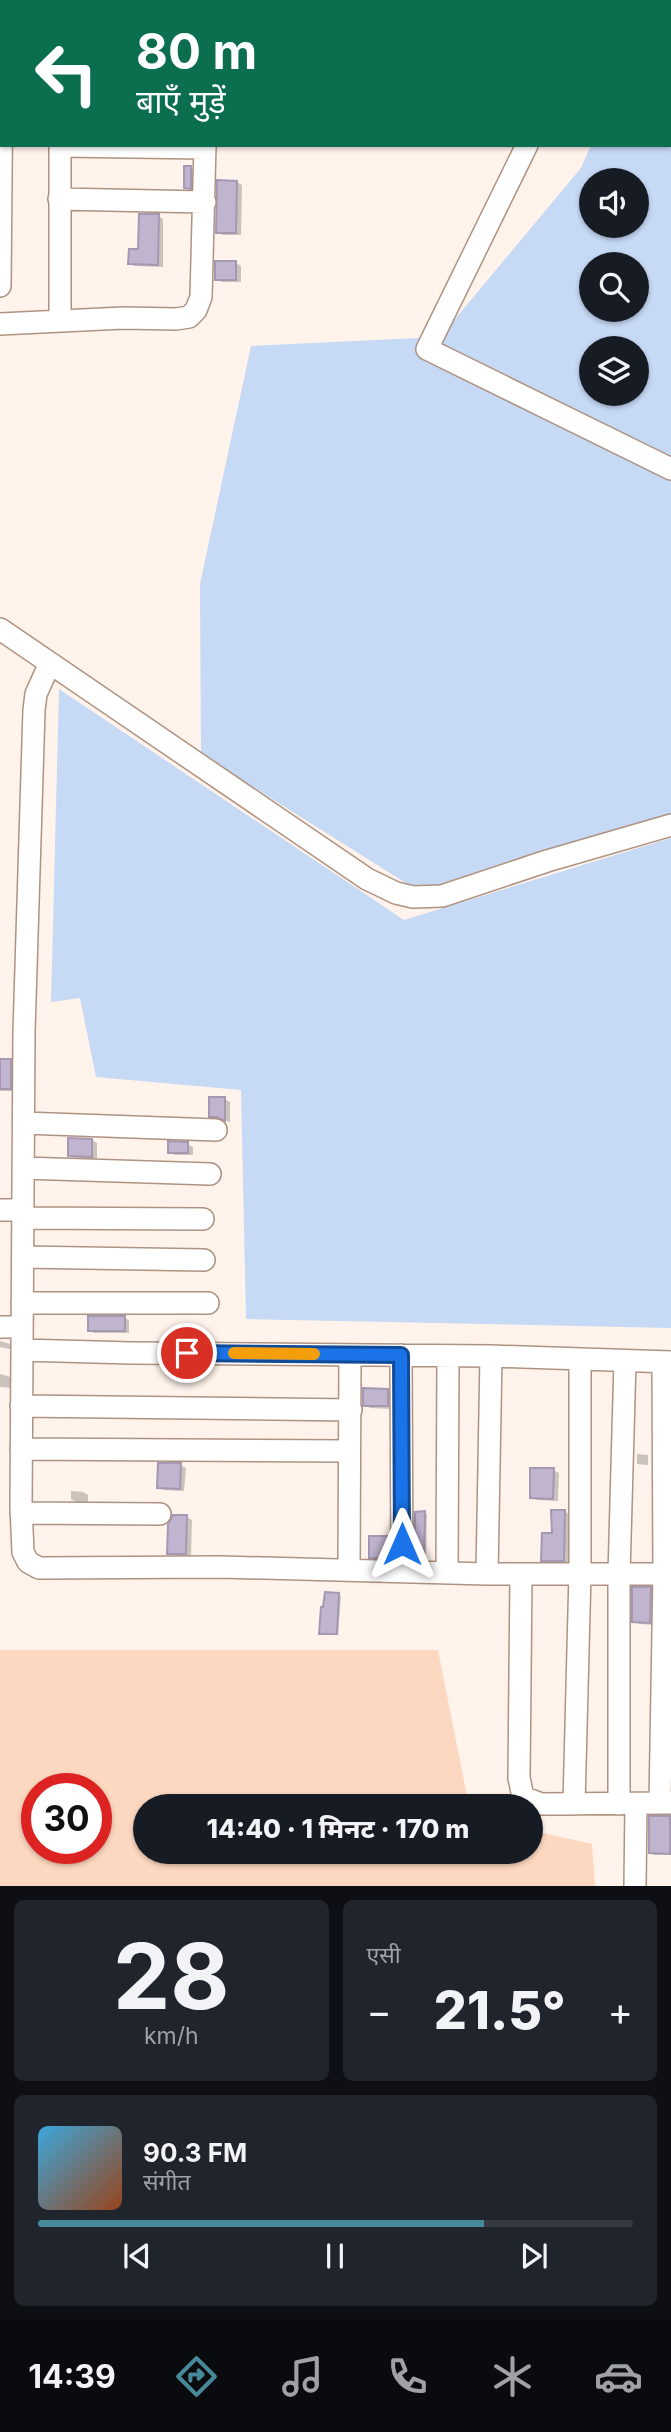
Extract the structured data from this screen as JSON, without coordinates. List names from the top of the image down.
{
  "page": {
    "turn": ["80 m", "बाएँ मुड़ें"],
    "limit": "30",
    "trip": "14:40 · 1 मिनट · 170 m",
    "tile": [
      ["28", "km/h"],
      "एसी"
    ],
    "heat": ["−", "21.5°", "+"],
    "song": ["90.3 FM", "संगीत"],
    "tabs": "14:39"
  }
}
